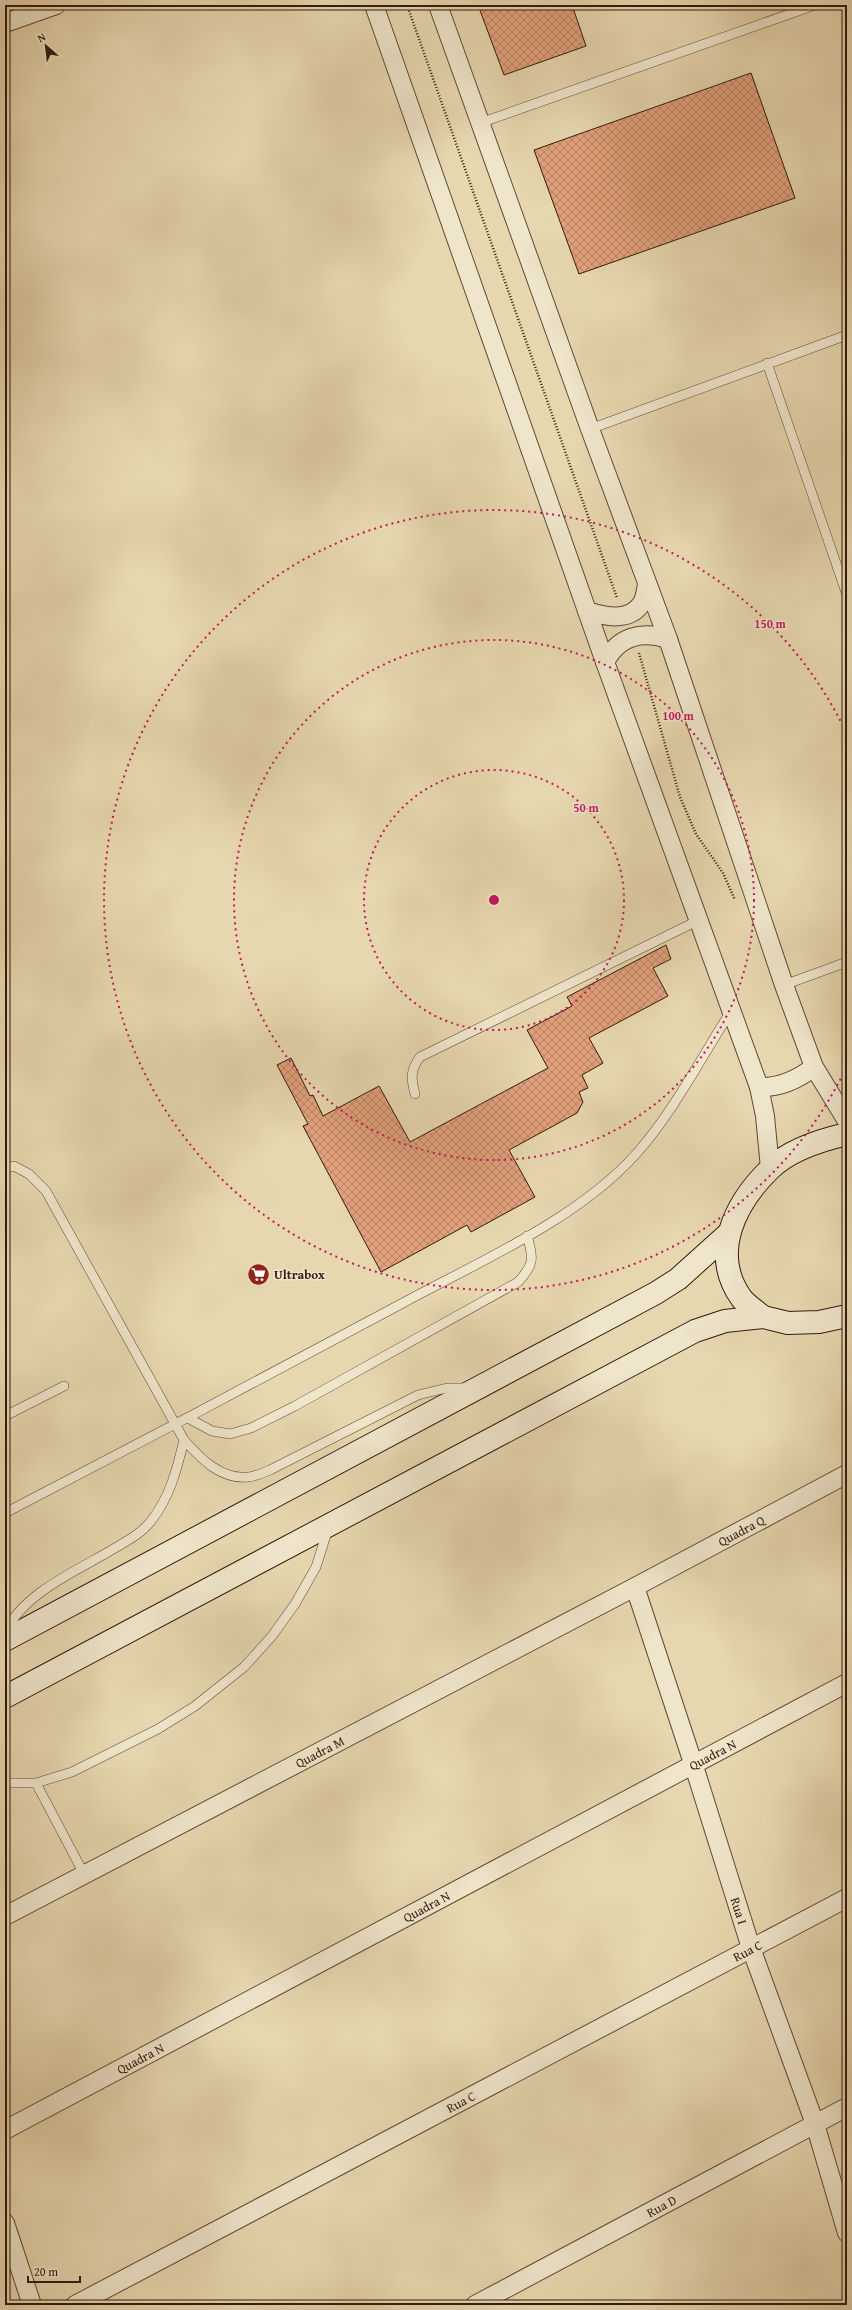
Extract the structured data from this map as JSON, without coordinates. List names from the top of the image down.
{
  "streets": {
    "street": [
      "Quadra Q",
      "Quadra M",
      "Quadra N",
      "Rua I",
      "Rua C",
      "Rua D"
    ]
  },
  "crossings": [
    ["Quadra Q", "Quadra M"],
    ["Quadra Q", "Rua I"],
    ["Quadra M", "Rua I"],
    ["Quadra N", "Rua I"],
    ["Rua I", "Rua C"],
    ["Rua I", "Rua D"]
  ],
  "places": {
    "supermarket": ["Ultrabox"]
  },
  "scale_bar": "20 m",
  "north": "top left",
  "rings": ["150 m", "100 m", "50 m"]
}
